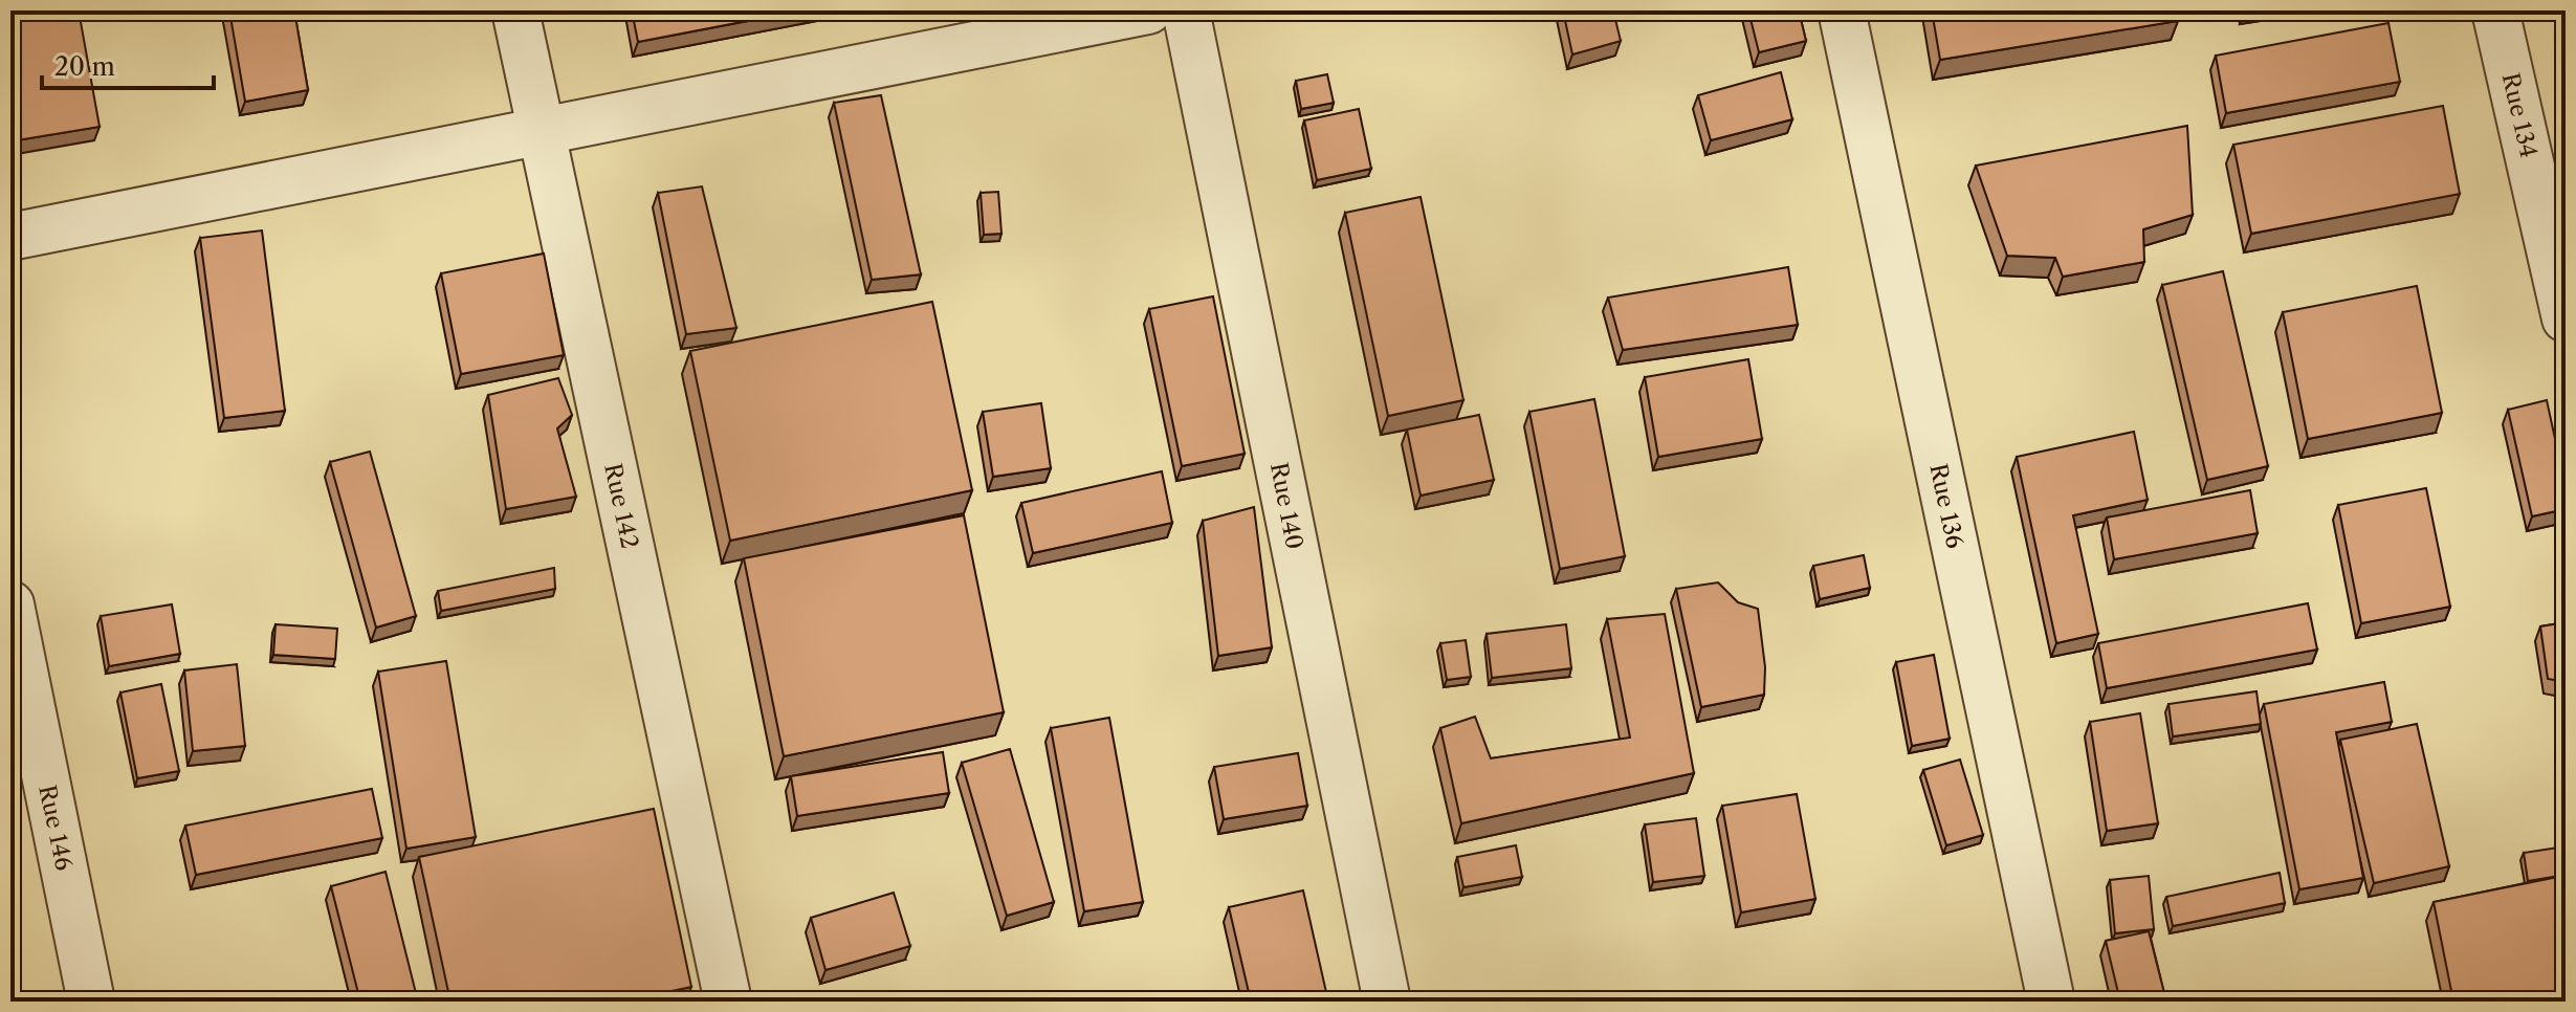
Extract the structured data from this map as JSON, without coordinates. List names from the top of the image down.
{
  "streets": {
    "street": [
      "Rue 134",
      "Rue 142",
      "Rue 140",
      "Rue 136",
      "Rue 146"
    ]
  },
  "scale_bar": "20 m"
}
